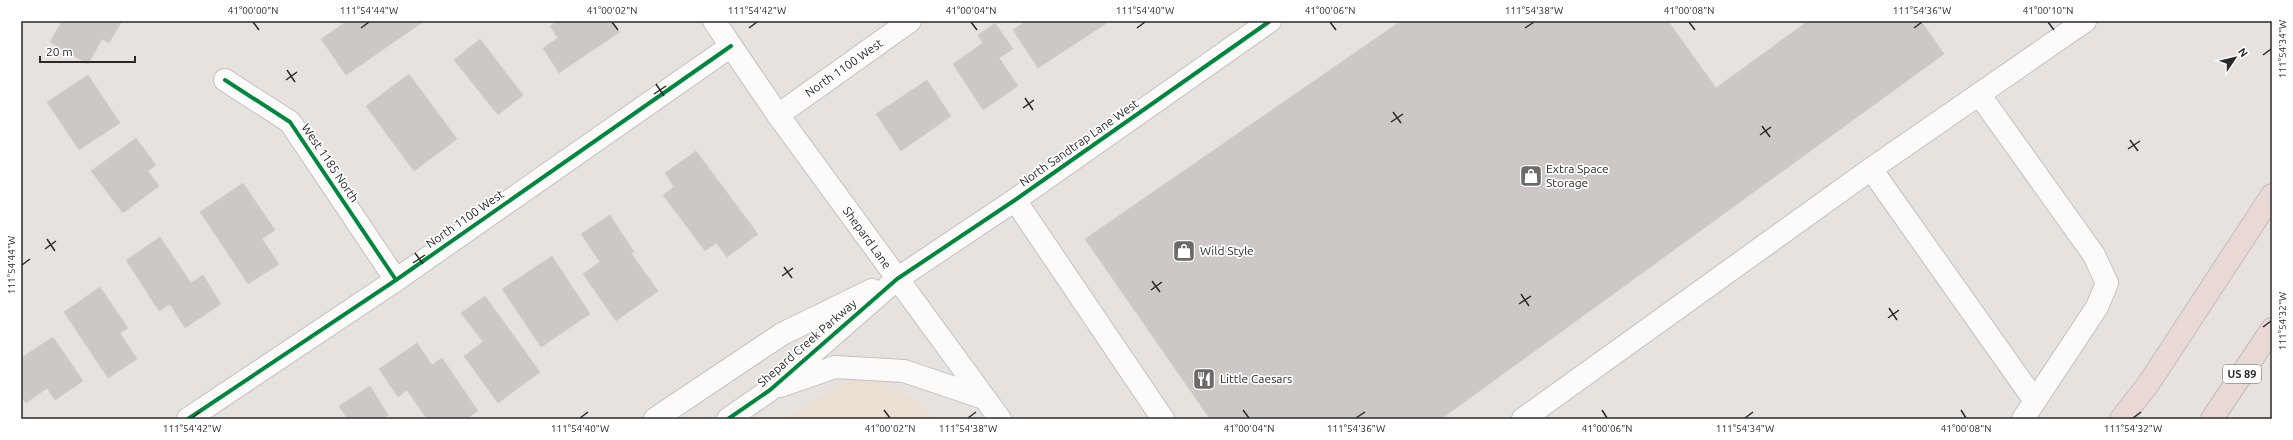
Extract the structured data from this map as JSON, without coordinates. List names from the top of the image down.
{
  "streets": {
    "highway": ["US 89"],
    "street": [
      "North 1100 West",
      "North Sandtrap Lane West",
      "West 1185 North",
      "Shepard Lane",
      "Shepard Creek Parkway"
    ]
  },
  "crossings": [
    ["North 1100 West", "West 1185 North"],
    ["North 1100 West", "Shepard Lane"],
    ["North Sandtrap Lane West", "Shepard Lane"],
    ["North Sandtrap Lane West", "Shepard Creek Parkway"],
    ["Shepard Lane", "Shepard Creek Parkway"]
  ],
  "places": {
    "shop": ["Extra Space Storage", "Wild Style"],
    "restaurant": ["Little Caesars"]
  },
  "scale_bar": "20 m",
  "north": "top right",
  "coordinates": [
    "41°00'00\"N",
    "111°54'44\"W",
    "41°00'02\"N",
    "111°54'42\"W",
    "41°00'04\"N",
    "111°54'40\"W",
    "41°00'06\"N",
    "111°54'38\"W",
    "41°00'08\"N",
    "111°54'36\"W",
    "41°00'10\"N",
    "111°54'34\"W",
    "111°54'32\"W"
  ]
}
